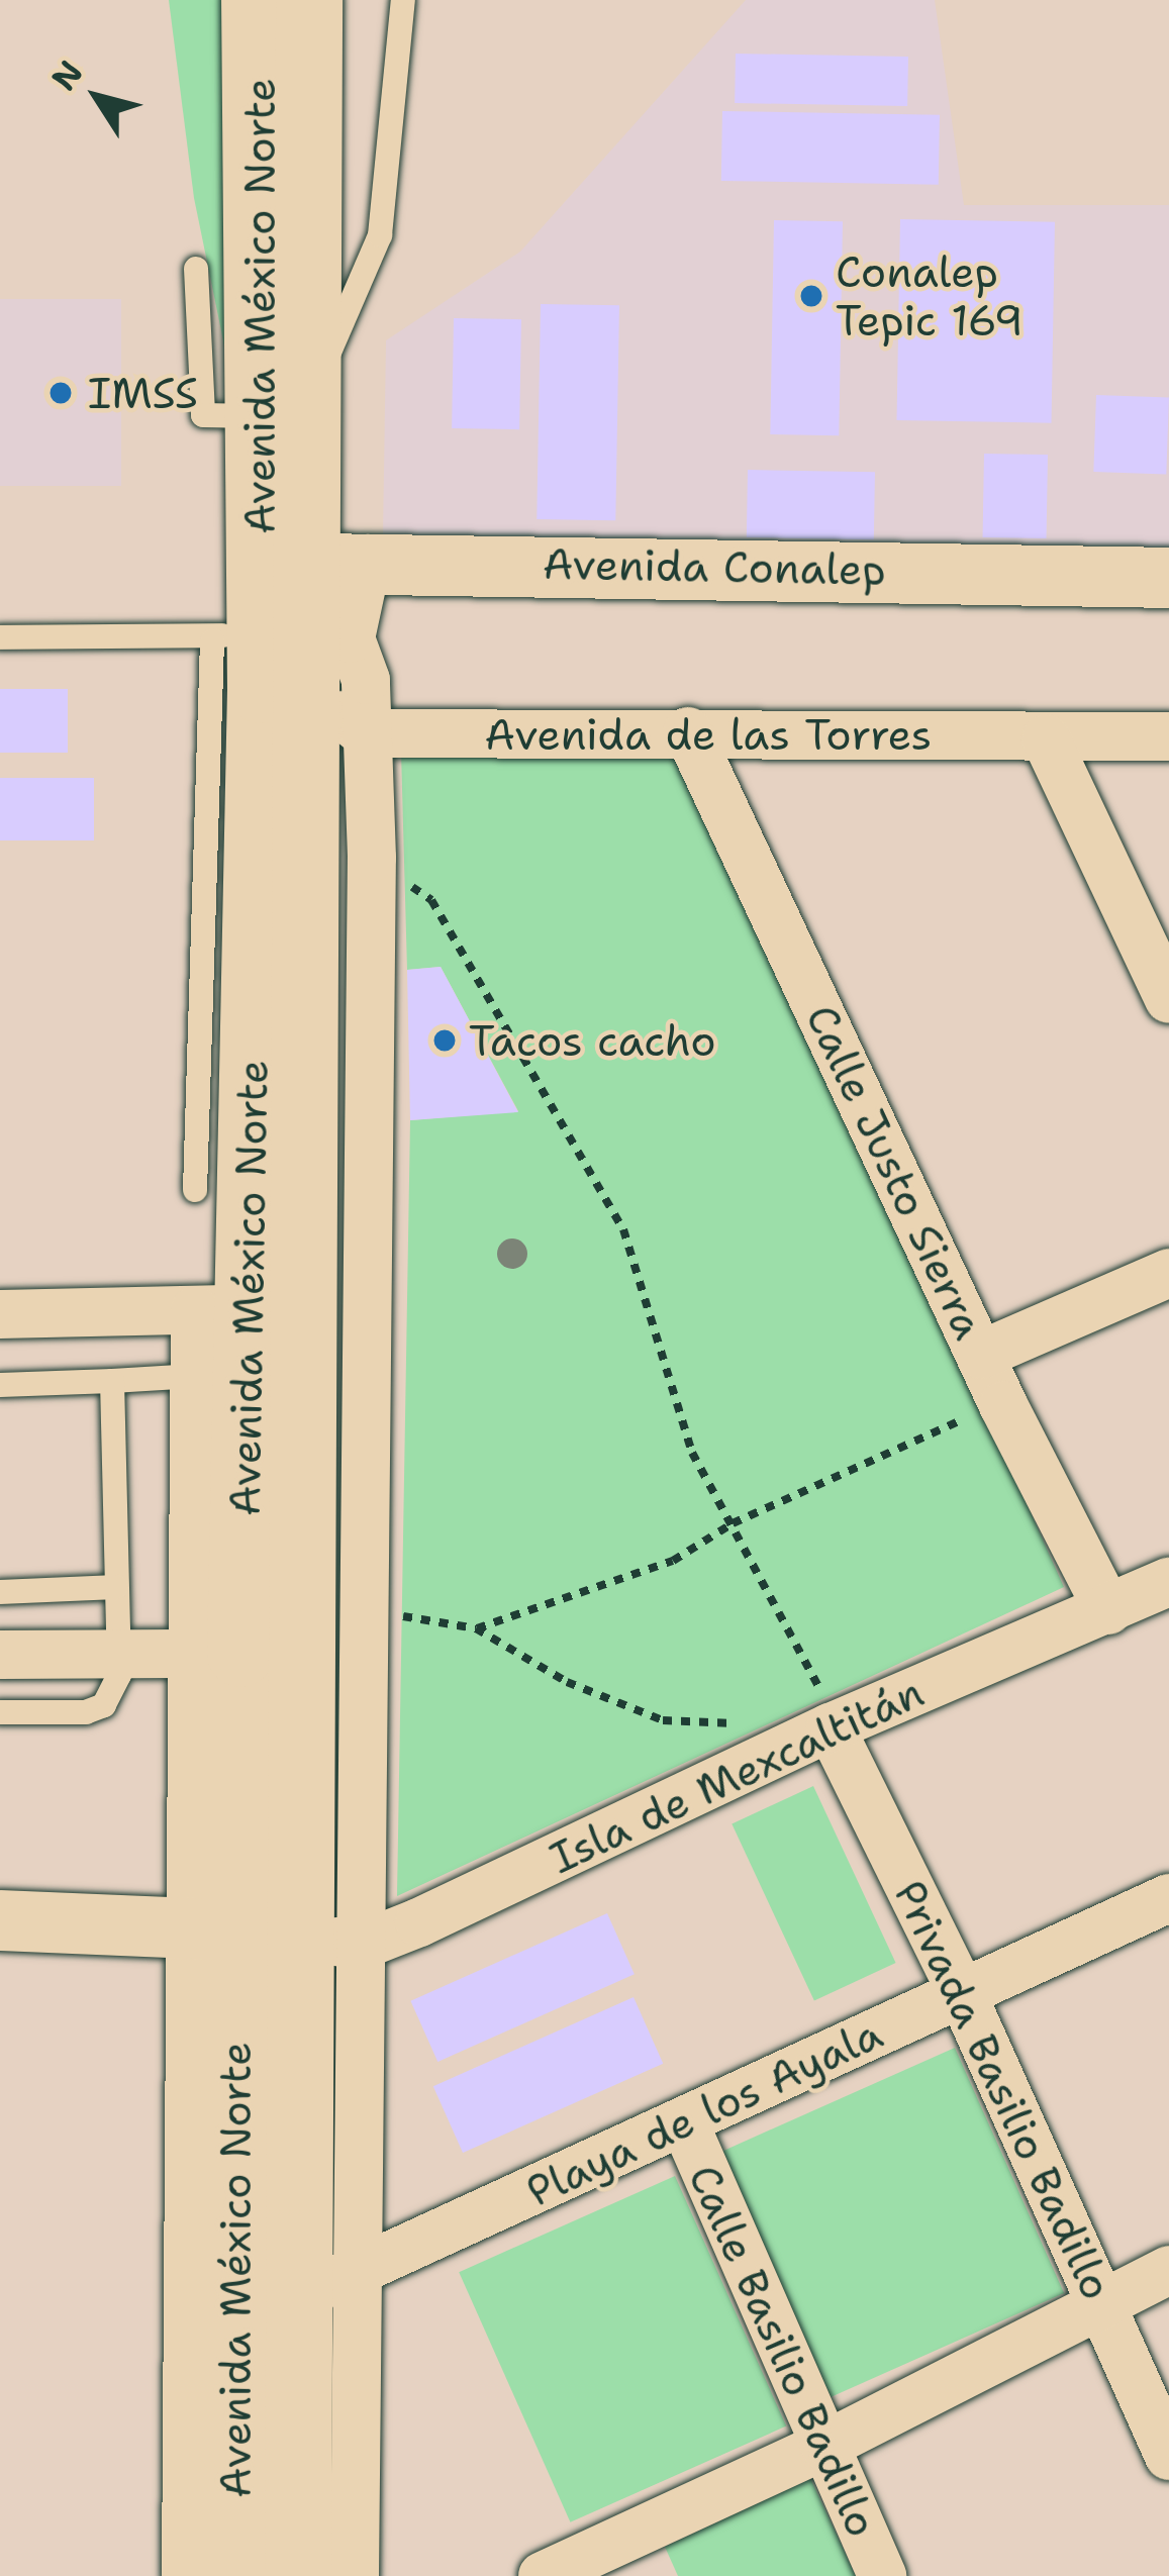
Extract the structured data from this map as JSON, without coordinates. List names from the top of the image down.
{
  "streets": {
    "main road": ["Avenida México Norte"],
    "street": [
      "Avenida Conalep",
      "Avenida de las Torres",
      "Calle Justo Sierra",
      "Isla de Mexcaltitán",
      "Privada Basilio Badillo",
      "Playa de los Ayala",
      "Calle Basilio Badillo"
    ]
  },
  "crossings": [
    ["Avenida México Norte", "Avenida Conalep"],
    ["Avenida México Norte", "Avenida de las Torres"],
    ["Avenida México Norte", "Isla de Mexcaltitán"],
    ["Avenida México Norte", "Playa de los Ayala"],
    ["Avenida de las Torres", "Calle Justo Sierra"],
    ["Calle Justo Sierra", "Isla de Mexcaltitán"],
    ["Isla de Mexcaltitán", "Privada Basilio Badillo"],
    ["Privada Basilio Badillo", "Playa de los Ayala"],
    ["Playa de los Ayala", "Calle Basilio Badillo"]
  ],
  "places": ["Conalep Tepic 169", "IMSS", "Tacos cacho"],
  "north": "top left"
}
